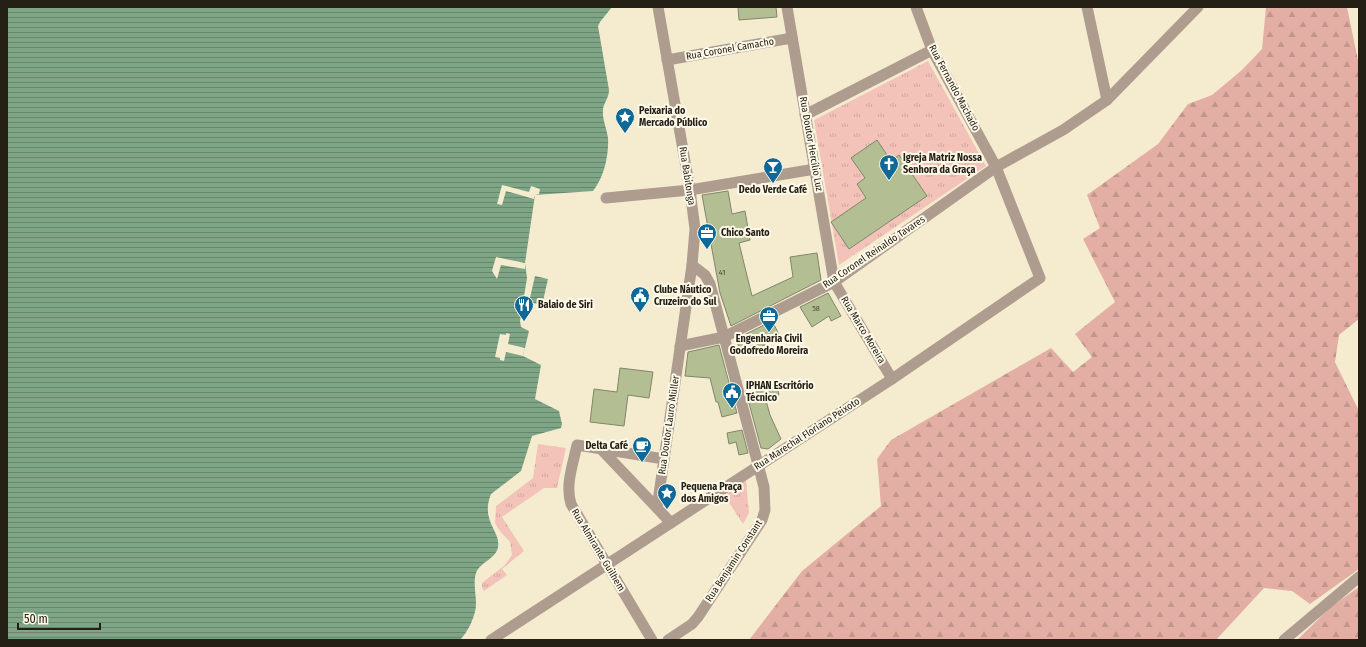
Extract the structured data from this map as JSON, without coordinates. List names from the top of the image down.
{
  "streets": {
    "street": [
      "Rua Coronel Camacho",
      "Rua Fernando Machado",
      "Rua Doutor Hercílio Luz",
      "Rua Babitonga",
      "Rua Coronel Reinaldo Tavares",
      "Rua Marco Moreira",
      "Rua Doutor Lauro Müller",
      "Rua Marechal Floriano Peixoto",
      "Rua Almirante Guilhem",
      "Rua Benjamin Constant"
    ]
  },
  "crossings": [
    ["Rua Coronel Camacho", "Rua Doutor Hercílio Luz"],
    ["Rua Coronel Camacho", "Rua Babitonga"],
    ["Rua Fernando Machado", "Rua Coronel Reinaldo Tavares"],
    ["Rua Fernando Machado", "Rua Marechal Floriano Peixoto"],
    ["Rua Doutor Hercílio Luz", "Rua Coronel Reinaldo Tavares"],
    ["Rua Doutor Hercílio Luz", "Rua Marco Moreira"],
    ["Rua Babitonga", "Rua Coronel Reinaldo Tavares"],
    ["Rua Babitonga", "Rua Doutor Lauro Müller"],
    ["Rua Babitonga", "Rua Benjamin Constant"],
    ["Rua Coronel Reinaldo Tavares", "Rua Marco Moreira"],
    ["Rua Coronel Reinaldo Tavares", "Rua Doutor Lauro Müller"],
    ["Rua Coronel Reinaldo Tavares", "Rua Benjamin Constant"],
    ["Rua Marco Moreira", "Rua Marechal Floriano Peixoto"],
    ["Rua Doutor Lauro Müller", "Rua Almirante Guilhem"],
    ["Rua Marechal Floriano Peixoto", "Rua Almirante Guilhem"],
    ["Rua Marechal Floriano Peixoto", "Rua Benjamin Constant"]
  ],
  "places": {
    "place": ["Peixaria do Mercado Público", "Pequena Praça dos Amigos"],
    "church": ["Igreja Matriz Nossa Senhora da Graça"],
    "bar": ["Dedo Verde Café"],
    "office": ["Chico Santo", "Engenharia Civil Godofredo Moreira"],
    "public building": ["Clube Náutico Cruzeiro do Sul", "IPHAN Escritório Técnico"],
    "restaurant": ["Balaio de Siri"],
    "cafe": ["Delta Café"]
  },
  "house_numbers": ["41", "58"],
  "scale_bar": "50 m"
}
